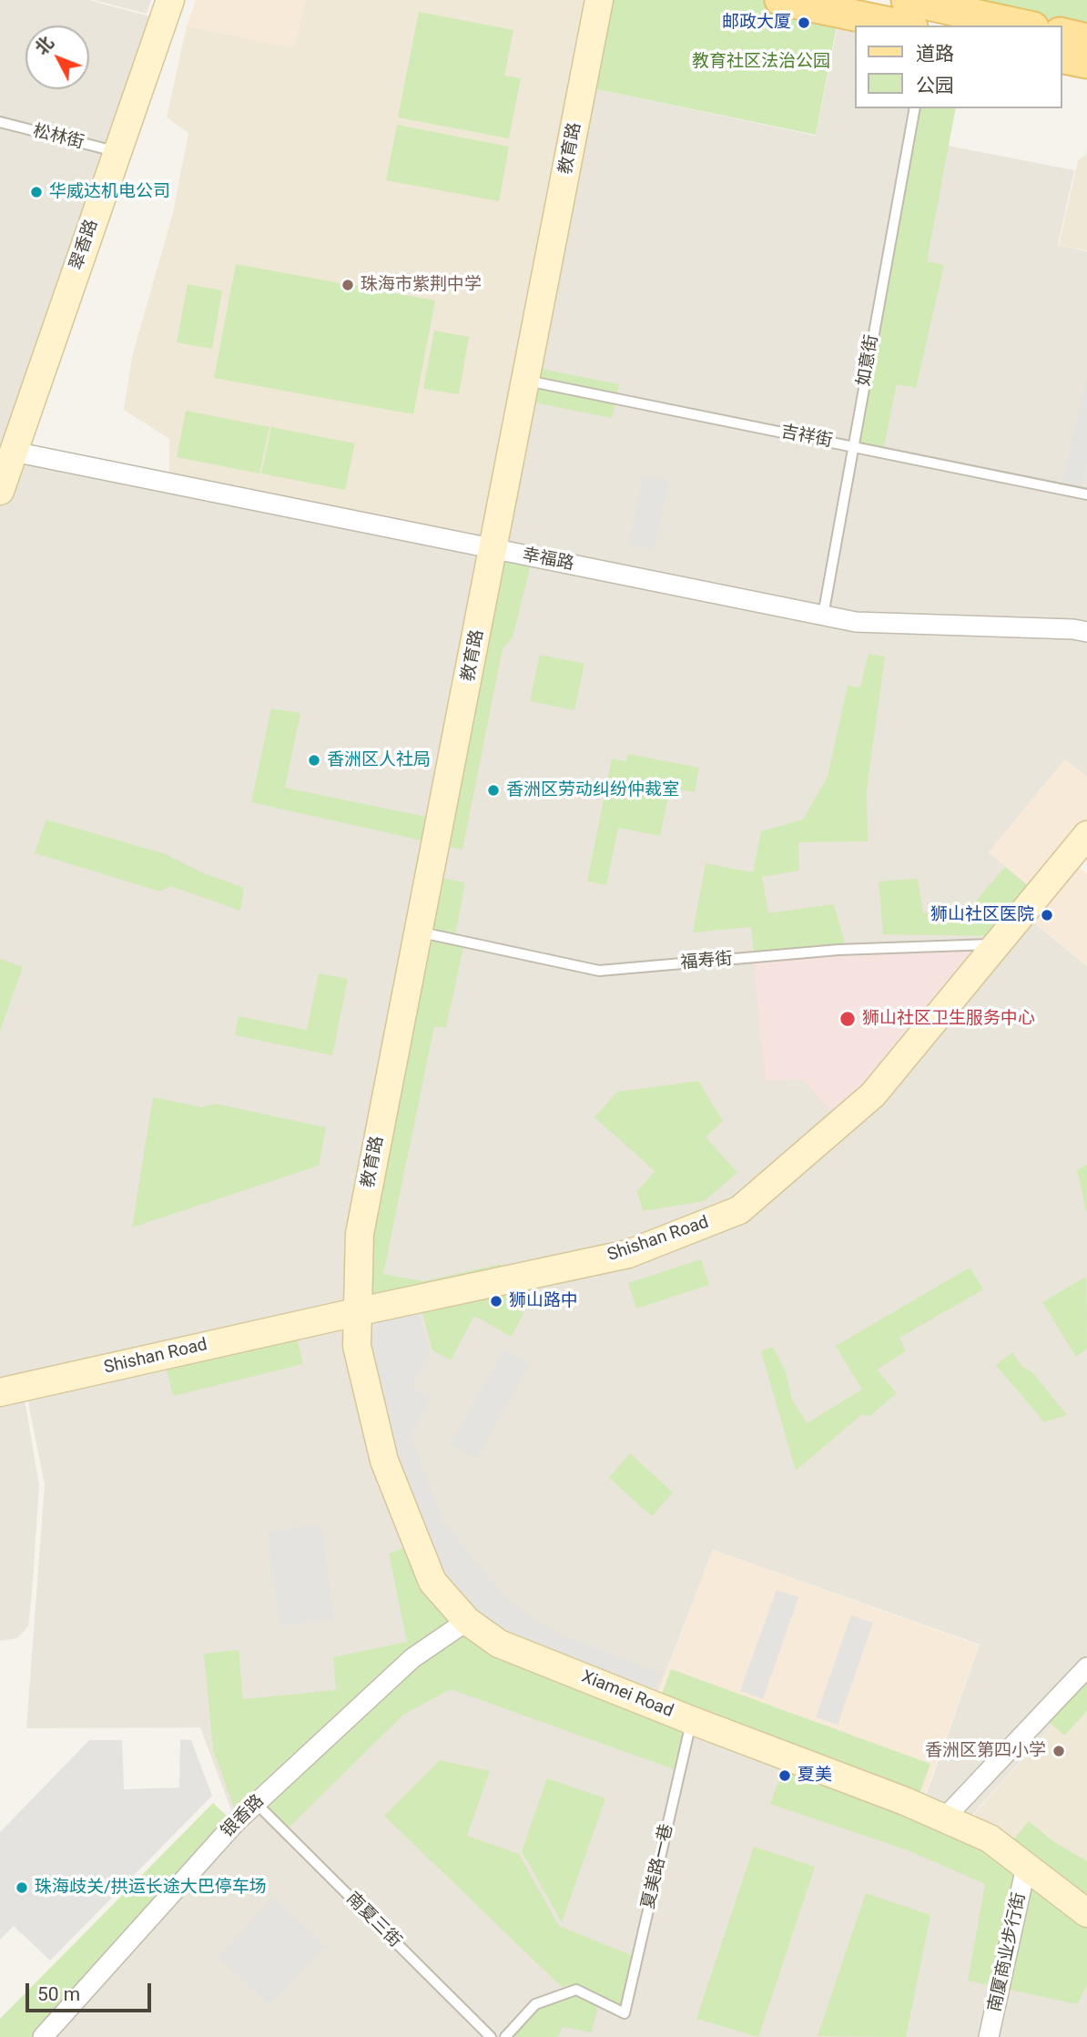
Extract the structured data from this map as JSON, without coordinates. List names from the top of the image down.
{
  "streets": {
    "street": [
      "教育路",
      "翠香路",
      "幸福路",
      "Shishan Road",
      "Xiamei Road",
      "银香路",
      "南厦商业步行街"
    ],
    "lane": [
      "松林街",
      "如意街",
      "吉祥街",
      "福寿街",
      "夏美路一巷",
      "南夏三街"
    ]
  },
  "crossings": [
    ["松林街", "翠香路"],
    ["教育路", "吉祥街"],
    ["教育路", "幸福路"],
    ["教育路", "福寿街"],
    ["教育路", "Shishan Road"],
    ["教育路", "Xiamei Road"],
    ["翠香路", "幸福路"],
    ["如意街", "吉祥街"],
    ["如意街", "幸福路"],
    ["福寿街", "Shishan Road"],
    ["Shishan Road", "Xiamei Road"],
    ["Xiamei Road", "银香路"],
    ["Xiamei Road", "夏美路一巷"],
    ["Xiamei Road", "南厦商业步行街"],
    ["银香路", "南夏三街"]
  ],
  "parks": ["教育社区法治公园"],
  "places": [
    "邮政大厦",
    "华威达机电公司",
    "珠海市紫荆中学",
    "香洲区人社局",
    "香洲区劳动纠纷仲裁室",
    "狮山社区医院",
    "狮山社区卫生服务中心",
    "狮山路中",
    "香洲区第四小学",
    "夏美",
    "珠海歧关/拱运长途大巴停车场"
  ],
  "legend": ["道路", "公园"],
  "scale_bar": "50 m",
  "north": "top left"
}
